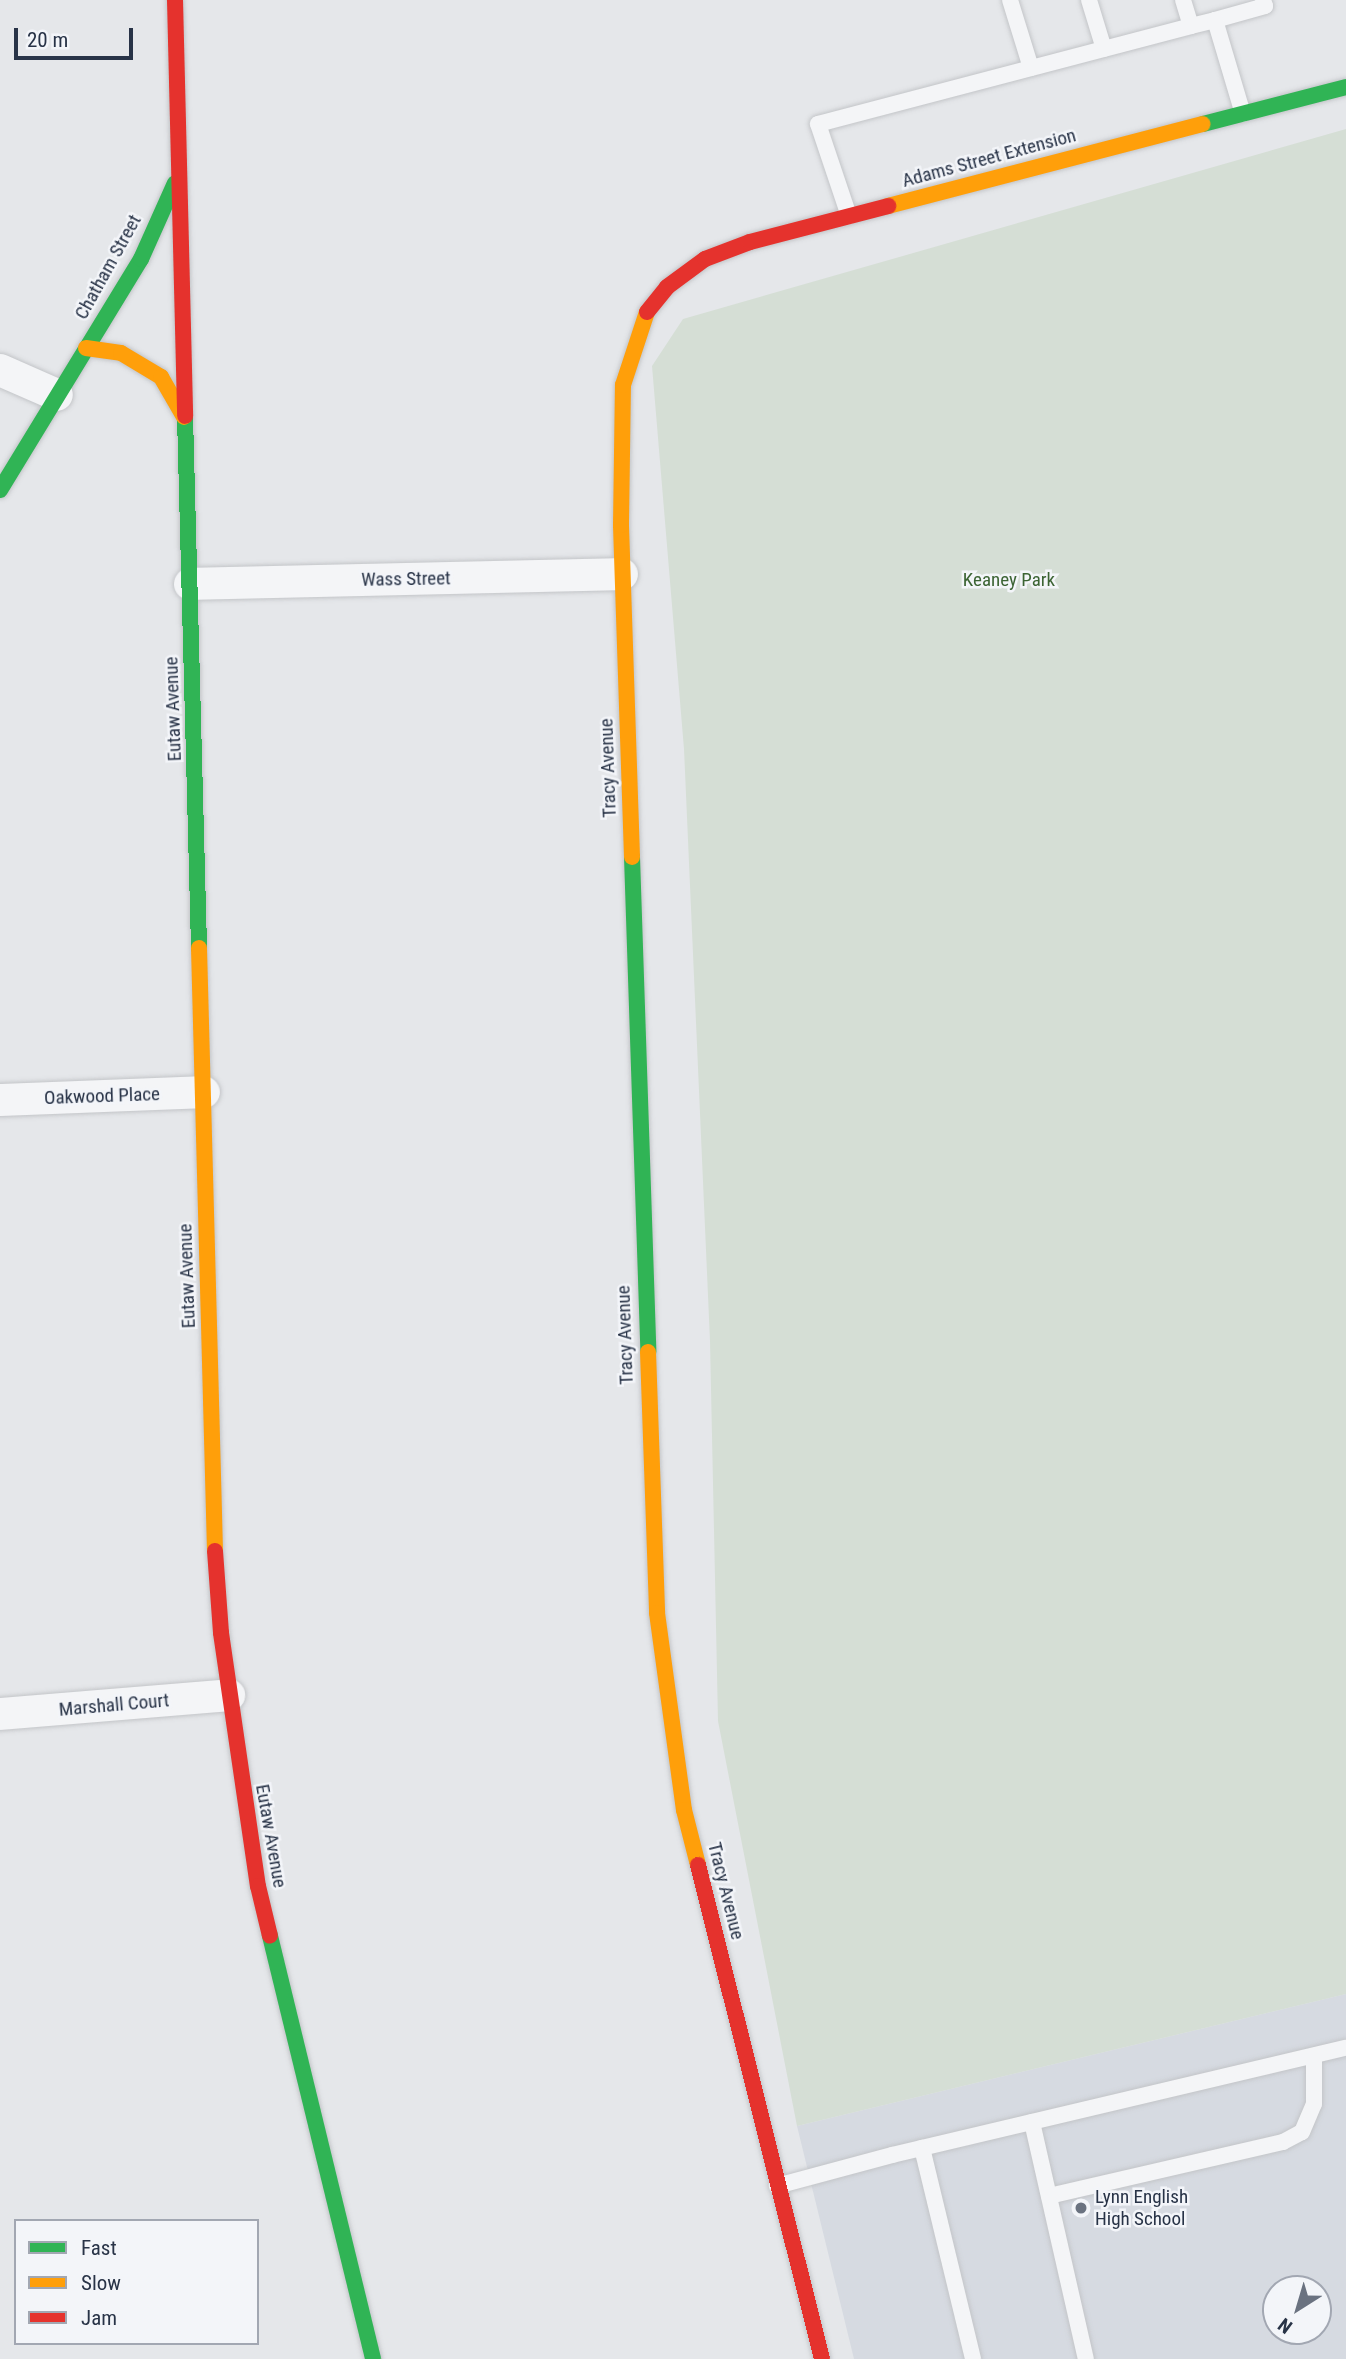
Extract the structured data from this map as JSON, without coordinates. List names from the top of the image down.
{
  "streets": {
    "street": [
      "Adams Street Extension",
      "Chatham Street",
      "Wass Street",
      "Eutaw Avenue",
      "Tracy Avenue",
      "Oakwood Place",
      "Marshall Court"
    ]
  },
  "crossings": [
    ["Adams Street Extension", "Tracy Avenue"],
    ["Chatham Street", "Eutaw Avenue"],
    ["Wass Street", "Eutaw Avenue"],
    ["Wass Street", "Tracy Avenue"],
    ["Eutaw Avenue", "Oakwood Place"],
    ["Eutaw Avenue", "Marshall Court"]
  ],
  "parks": ["Keaney Park"],
  "places": ["Lynn English High School"],
  "legend": ["Fast", "Slow", "Jam"],
  "scale_bar": "20 m",
  "north": "bottom left"
}
